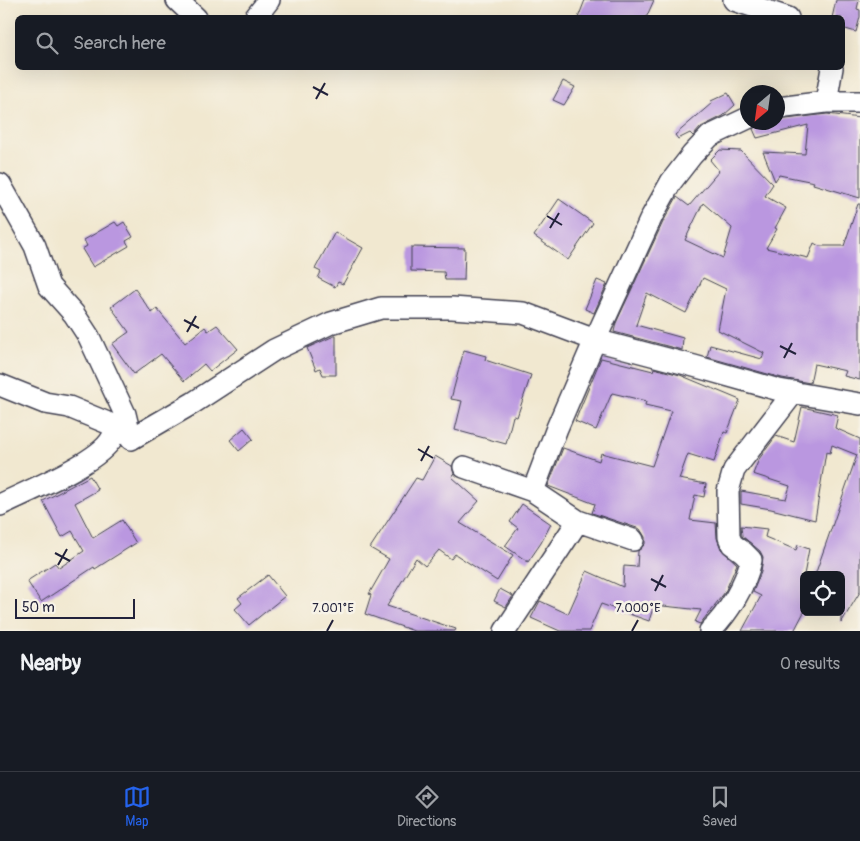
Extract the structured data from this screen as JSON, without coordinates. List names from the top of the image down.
{
  "scale_bar": "50 m",
  "north": "bottom left",
  "page": {
    "search": "Search here",
    "scale": "50 m",
    "heading": ["Nearby", "0 results"],
    "nav": ["Map", "Directions", "Saved"]
  },
  "coordinates": ["7.001°E", "7.000°E"]
}
